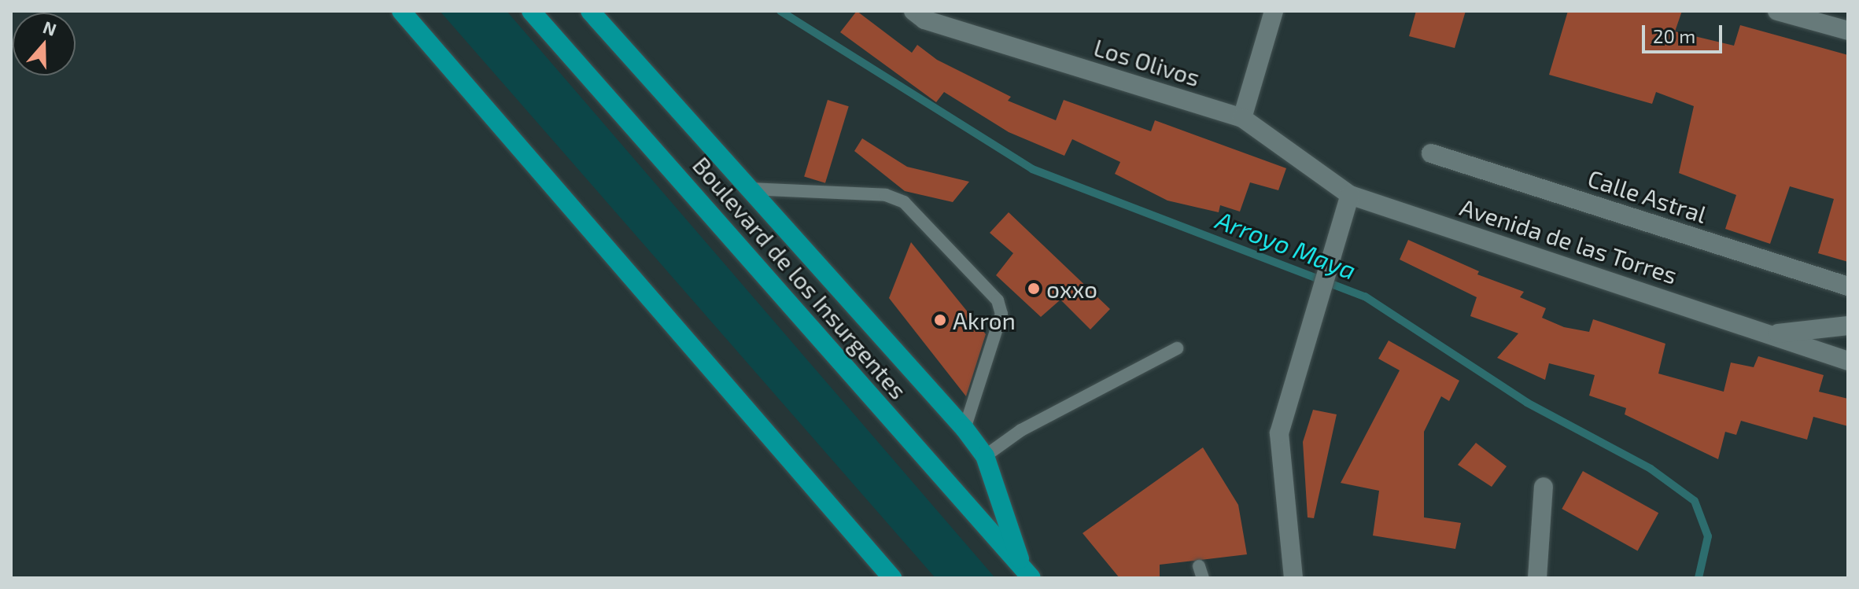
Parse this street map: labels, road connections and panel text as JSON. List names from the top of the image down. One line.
{"streets":{"highway":["Boulevard de los Insurgentes"],"street":["Los Olivos","Calle Astral","Avenida de las Torres"]},"crossings":[["Los Olivos","Avenida de las Torres"]],"water":["Arroyo Maya"],"places":["oxxo","Akron"],"scale_bar":"20 m","north":"top"}
